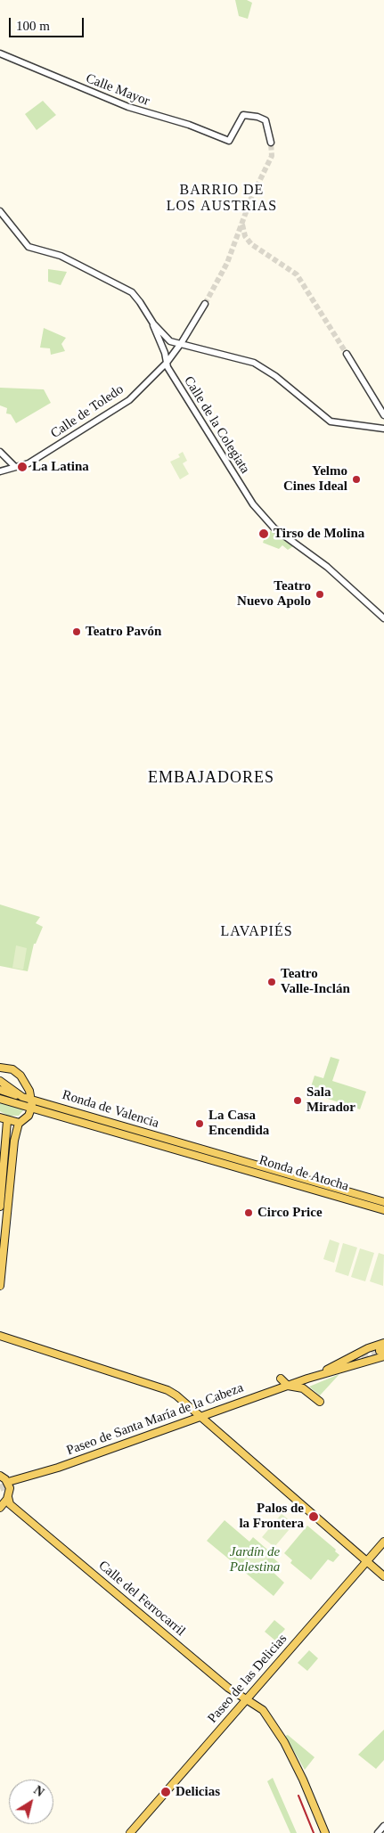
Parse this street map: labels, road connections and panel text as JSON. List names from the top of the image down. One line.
{"streets":{"main road":["Ronda de Valencia","Ronda de Atocha","Paseo de Santa María de la Cabeza","Calle del Ferrocarril","Paseo de las Delicias"],"street":["Calle Mayor","Calle de Toledo","Calle de la Colegiata"]},"crossings":[["Calle de Toledo","Calle de la Colegiata"],["Ronda de Valencia","Ronda de Atocha"],["Calle del Ferrocarril","Paseo de las Delicias"]],"districts":["BARRIO DE LOS AUSTRIAS","EMBAJADORES","LAVAPIÉS"],"parks":["Jardín de Palestina"],"places":["La Latina","Yelmo Cines Ideal","Tirso de Molina","Teatro Nuevo Apolo","Teatro Pavón","Teatro Valle-Inclán","Sala Mirador","La Casa Encendida","Circo Price","Palos de la Frontera","Delicias"],"scale_bar":"100 m","north":"top right"}
